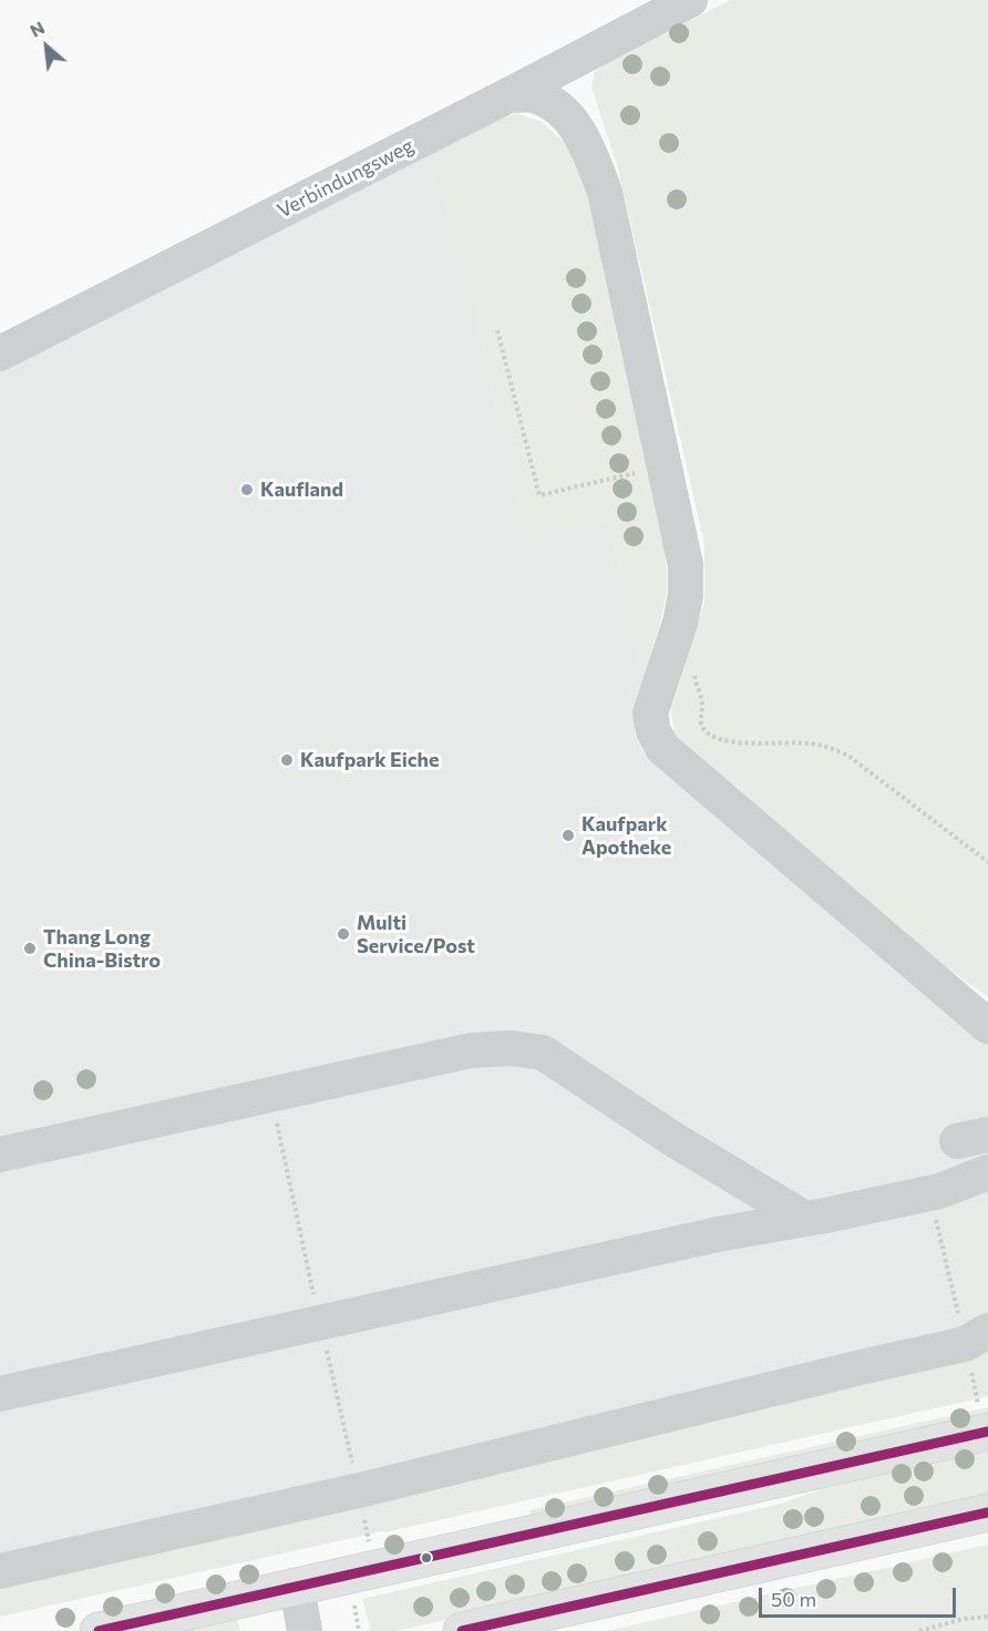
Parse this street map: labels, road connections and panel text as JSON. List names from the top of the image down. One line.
{"streets":{"street":["Verbindungsweg"]},"places":["Kaufland","Kaufpark Eiche","Kaufpark Apotheke","Multi Service/Post","Thang Long China-Bistro"],"scale_bar":"50 m","north":"top left"}
